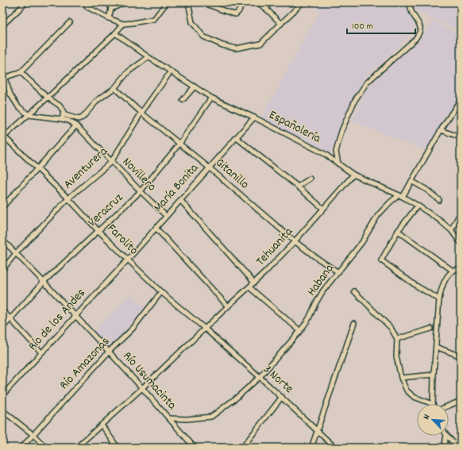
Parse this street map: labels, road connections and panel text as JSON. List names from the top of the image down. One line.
{"streets":{"street":["Españolería","Aventurera","Gitanillo","Novillero","María Bonita","Veracruz","Farolito","Tehuanita","Habana","Río de los Andes","Río Amazonas","3 Norte","Río Usumacinta"]},"crossings":[["Españolería","Aventurera"],["Españolería","María Bonita"],["Españolería","Veracruz"],["Españolería","Tehuanita"],["Españolería","Habana"],["Aventurera","Gitanillo"],["Aventurera","Novillero"],["Aventurera","Farolito"],["Aventurera","Río Usumacinta"],["Gitanillo","María Bonita"],["Gitanillo","Veracruz"],["Gitanillo","Tehuanita"],["Gitanillo","Habana"],["Novillero","María Bonita"],["Novillero","Veracruz"],["María Bonita","Farolito"],["María Bonita","Río de los Andes"],["Veracruz","Farolito"],["Veracruz","Río Usumacinta"],["Farolito","Tehuanita"],["Farolito","Río de los Andes"],["Farolito","Río Amazonas"],["Farolito","3 Norte"],["Tehuanita","3 Norte"],["Tehuanita","Río Usumacinta"],["Habana","3 Norte"],["Habana","Río Usumacinta"],["Río de los Andes","Río Usumacinta"],["Río Amazonas","Río Usumacinta"]],"scale_bar":"100 m","north":"top left"}
